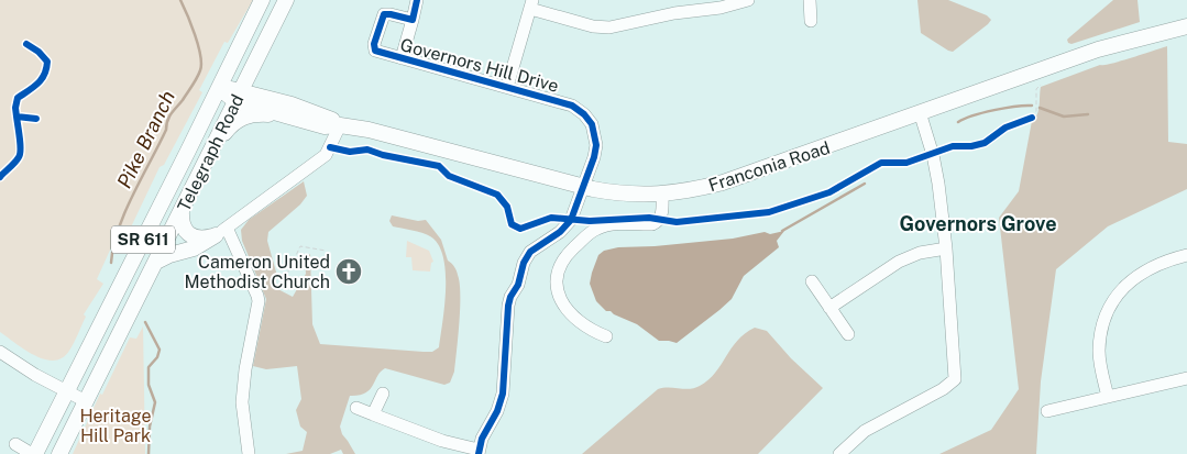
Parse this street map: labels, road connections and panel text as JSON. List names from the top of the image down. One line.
{"streets":{"main road":["Telegraph Road","Franconia Road","SR 611"],"street":["Governors Hill Drive"]},"crossings":[["Governors Hill Drive","Franconia Road"],["Telegraph Road","Franconia Road"]],"districts":["Governors Grove"],"water":["Pike Branch"],"parks":["Heritage Hill Park"],"places":{"church":["Cameron United Methodist Church"]}}
